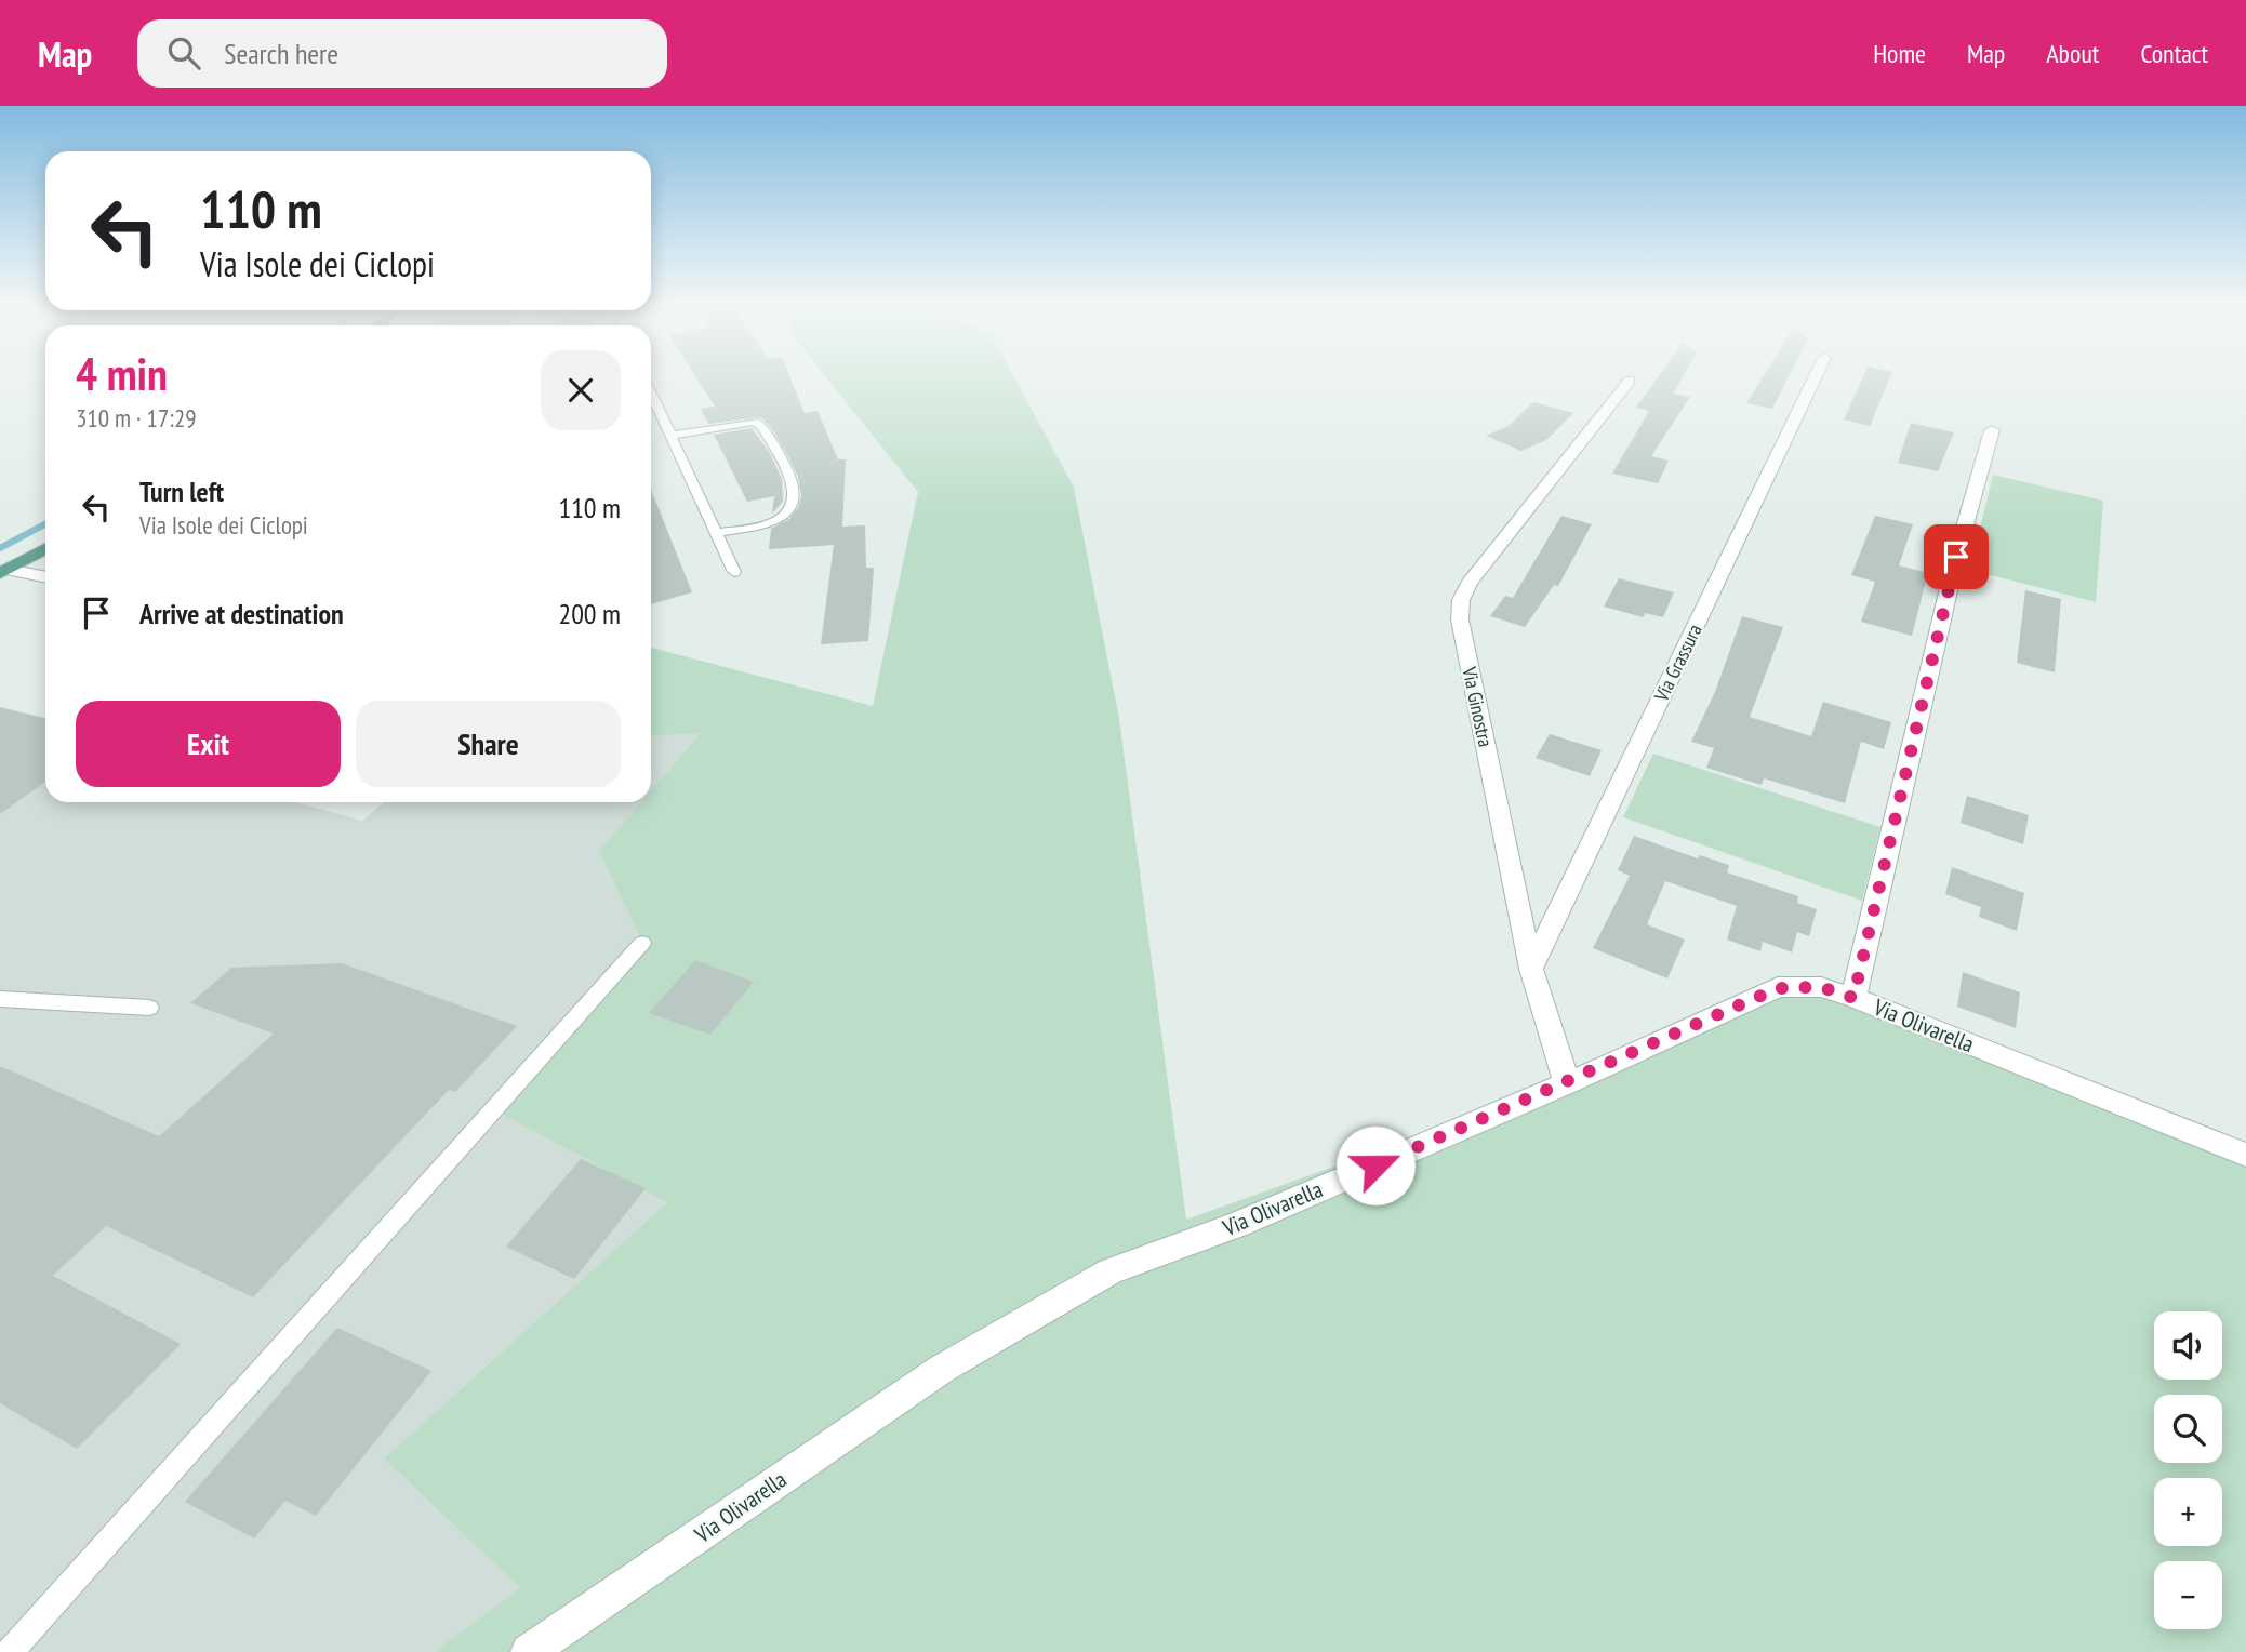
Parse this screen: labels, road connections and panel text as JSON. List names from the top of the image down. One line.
{"streets":{"street":["Via Grassura","Via Ginostra","Via Olivarella"]},"crossings":[["Via Grassura","Via Ginostra"],["Via Ginostra","Via Olivarella"]],"page":{"header":"Map","search":"Search here","nav":["Home","Map","About","Contact"],"turn":["110 m","Via Isole dei Ciclopi"],"heading":["4 min","310 m · 17:29"],"list":[{"name":"Turn left","note":"Via Isole dei Ciclopi","value":"110 m"},{"name":"Arrive at destination","value":"200 m"}],"buttons":["Exit","Share"],"map_buttons":["+","−"]}}
